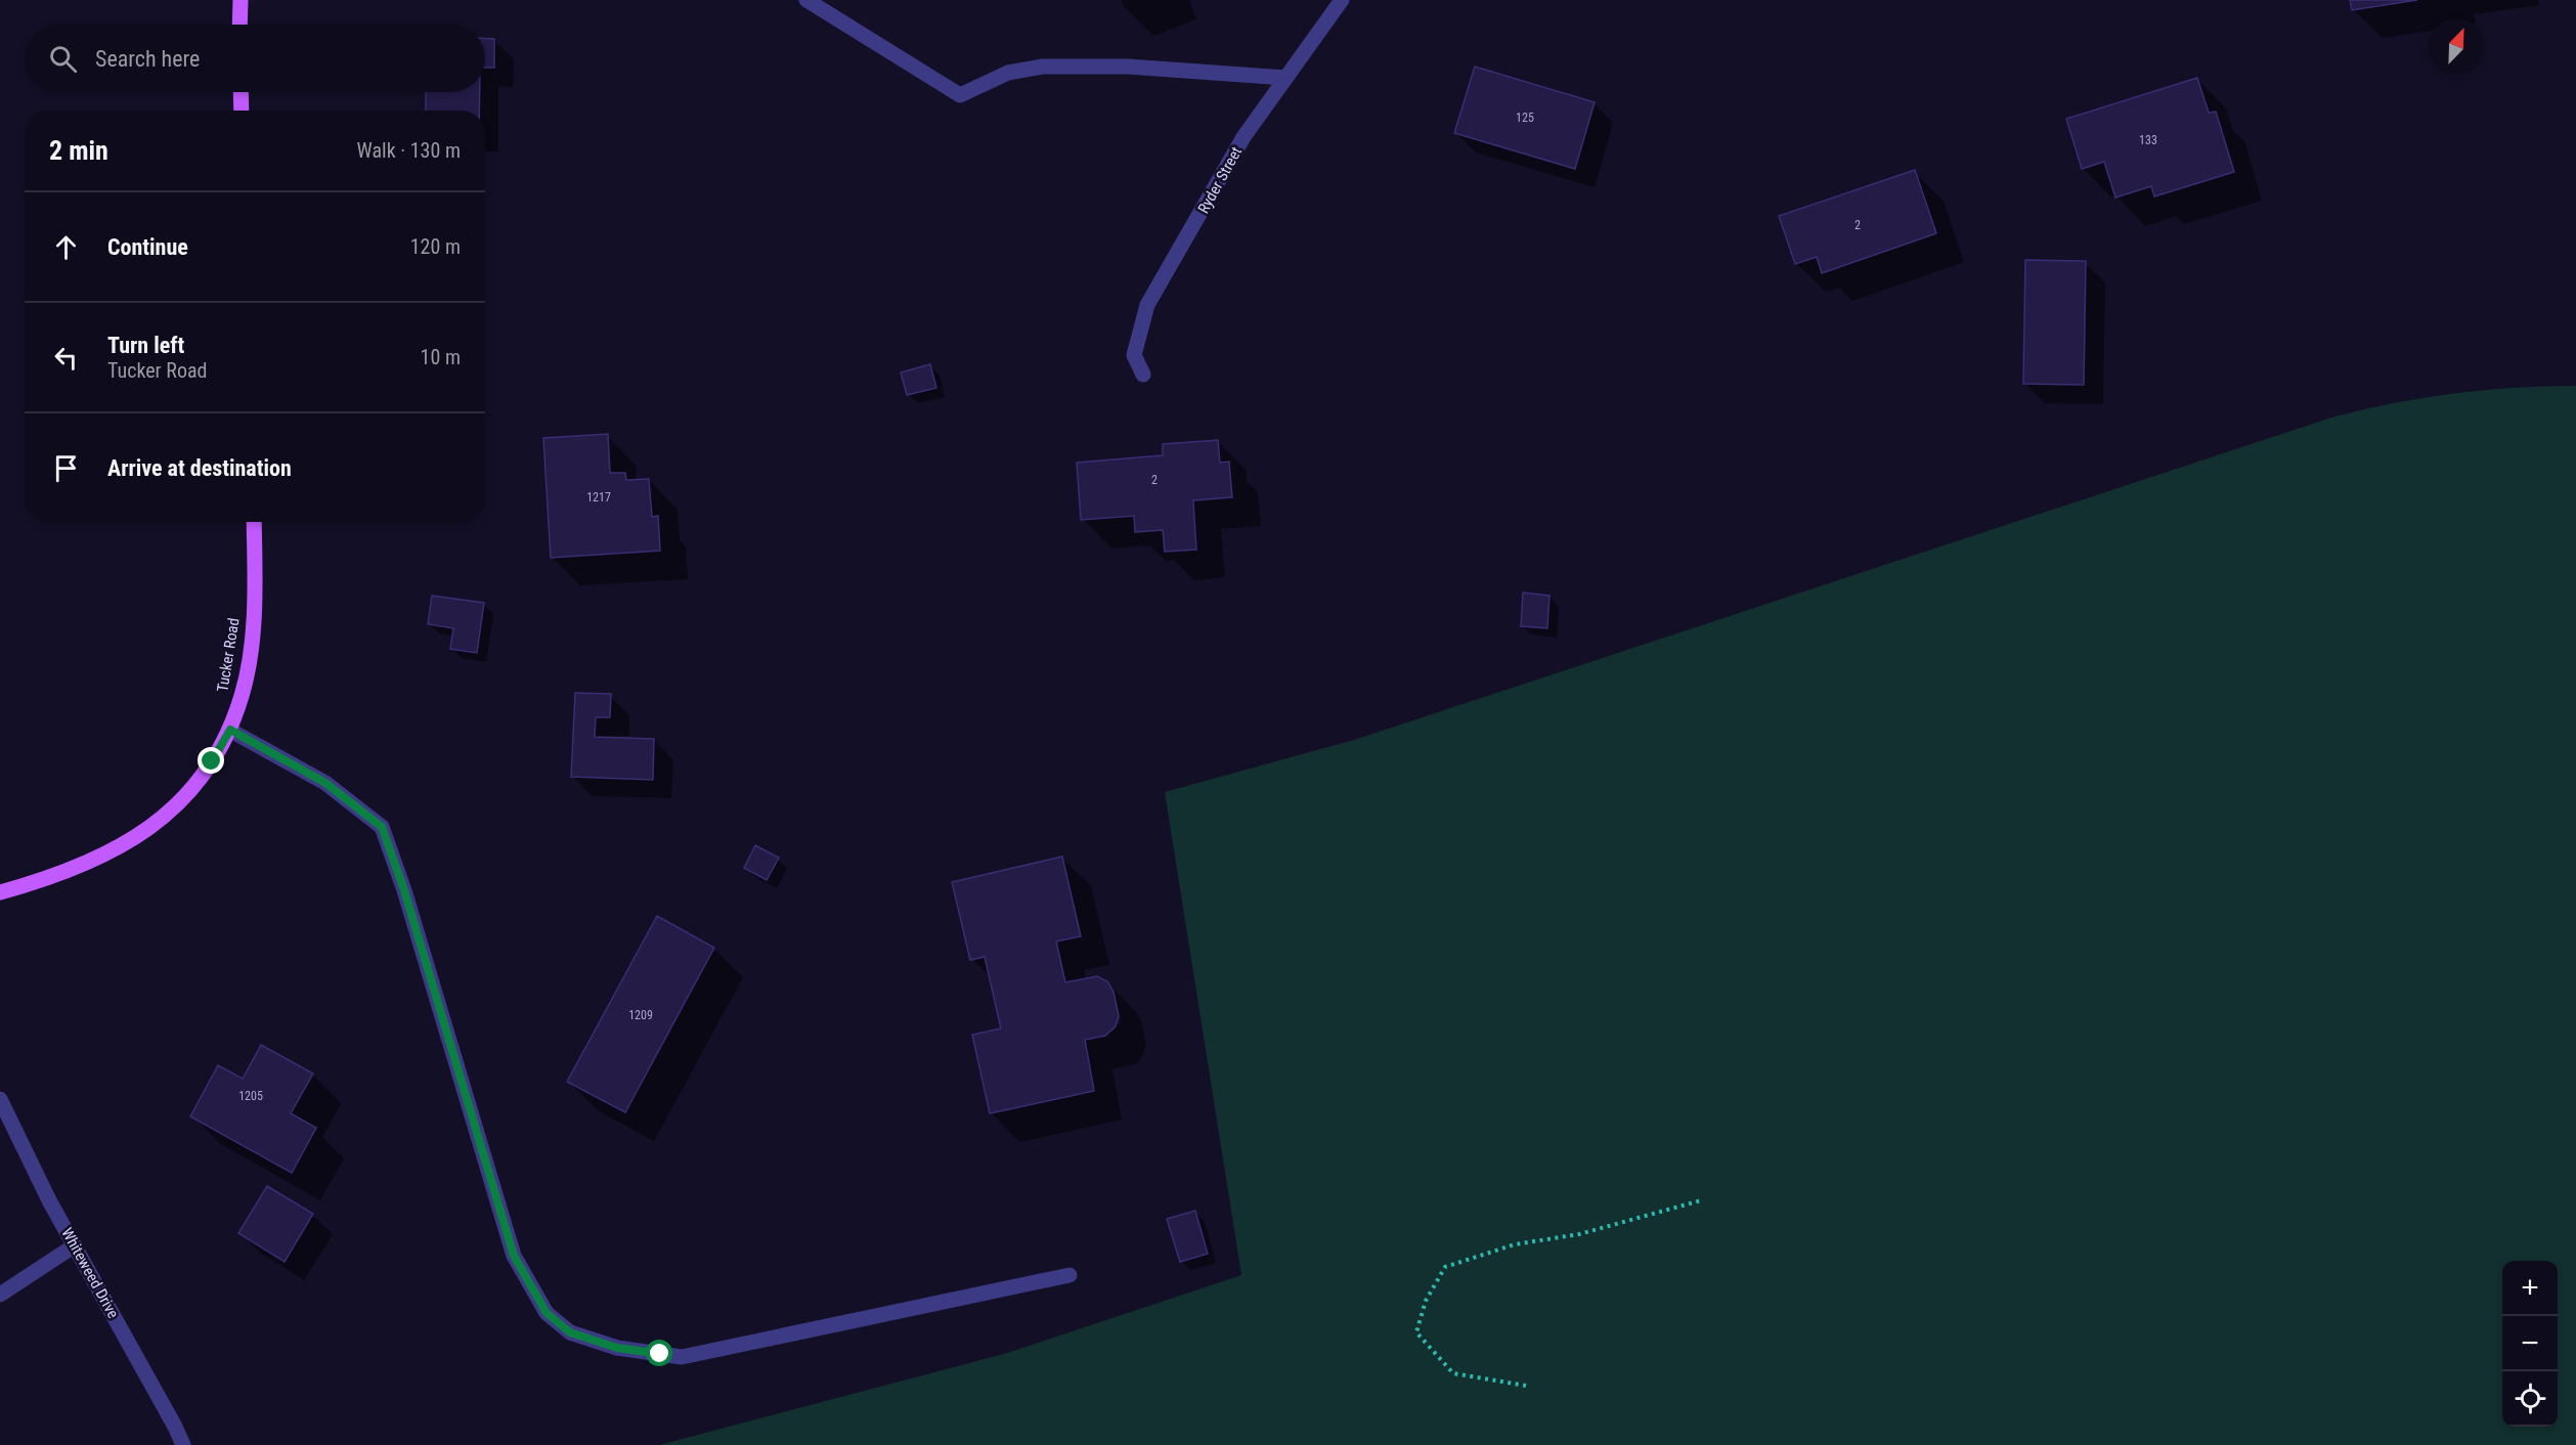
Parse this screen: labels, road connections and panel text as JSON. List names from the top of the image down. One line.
{"streets":{"main road":["Tucker Road"],"street":["Ryder Street","Whiteweed Drive"]},"house_numbers":["125","133","2","2","1217","1209","1205"],"north":"top right","page":{"search":"Search here","heading":["2 min","Walk · 130 m"],"list":[["Continue","120 m"],["Turn left","Tucker Road","10 m"],"Arrive at destination"],"map_buttons":["+","−"]}}
